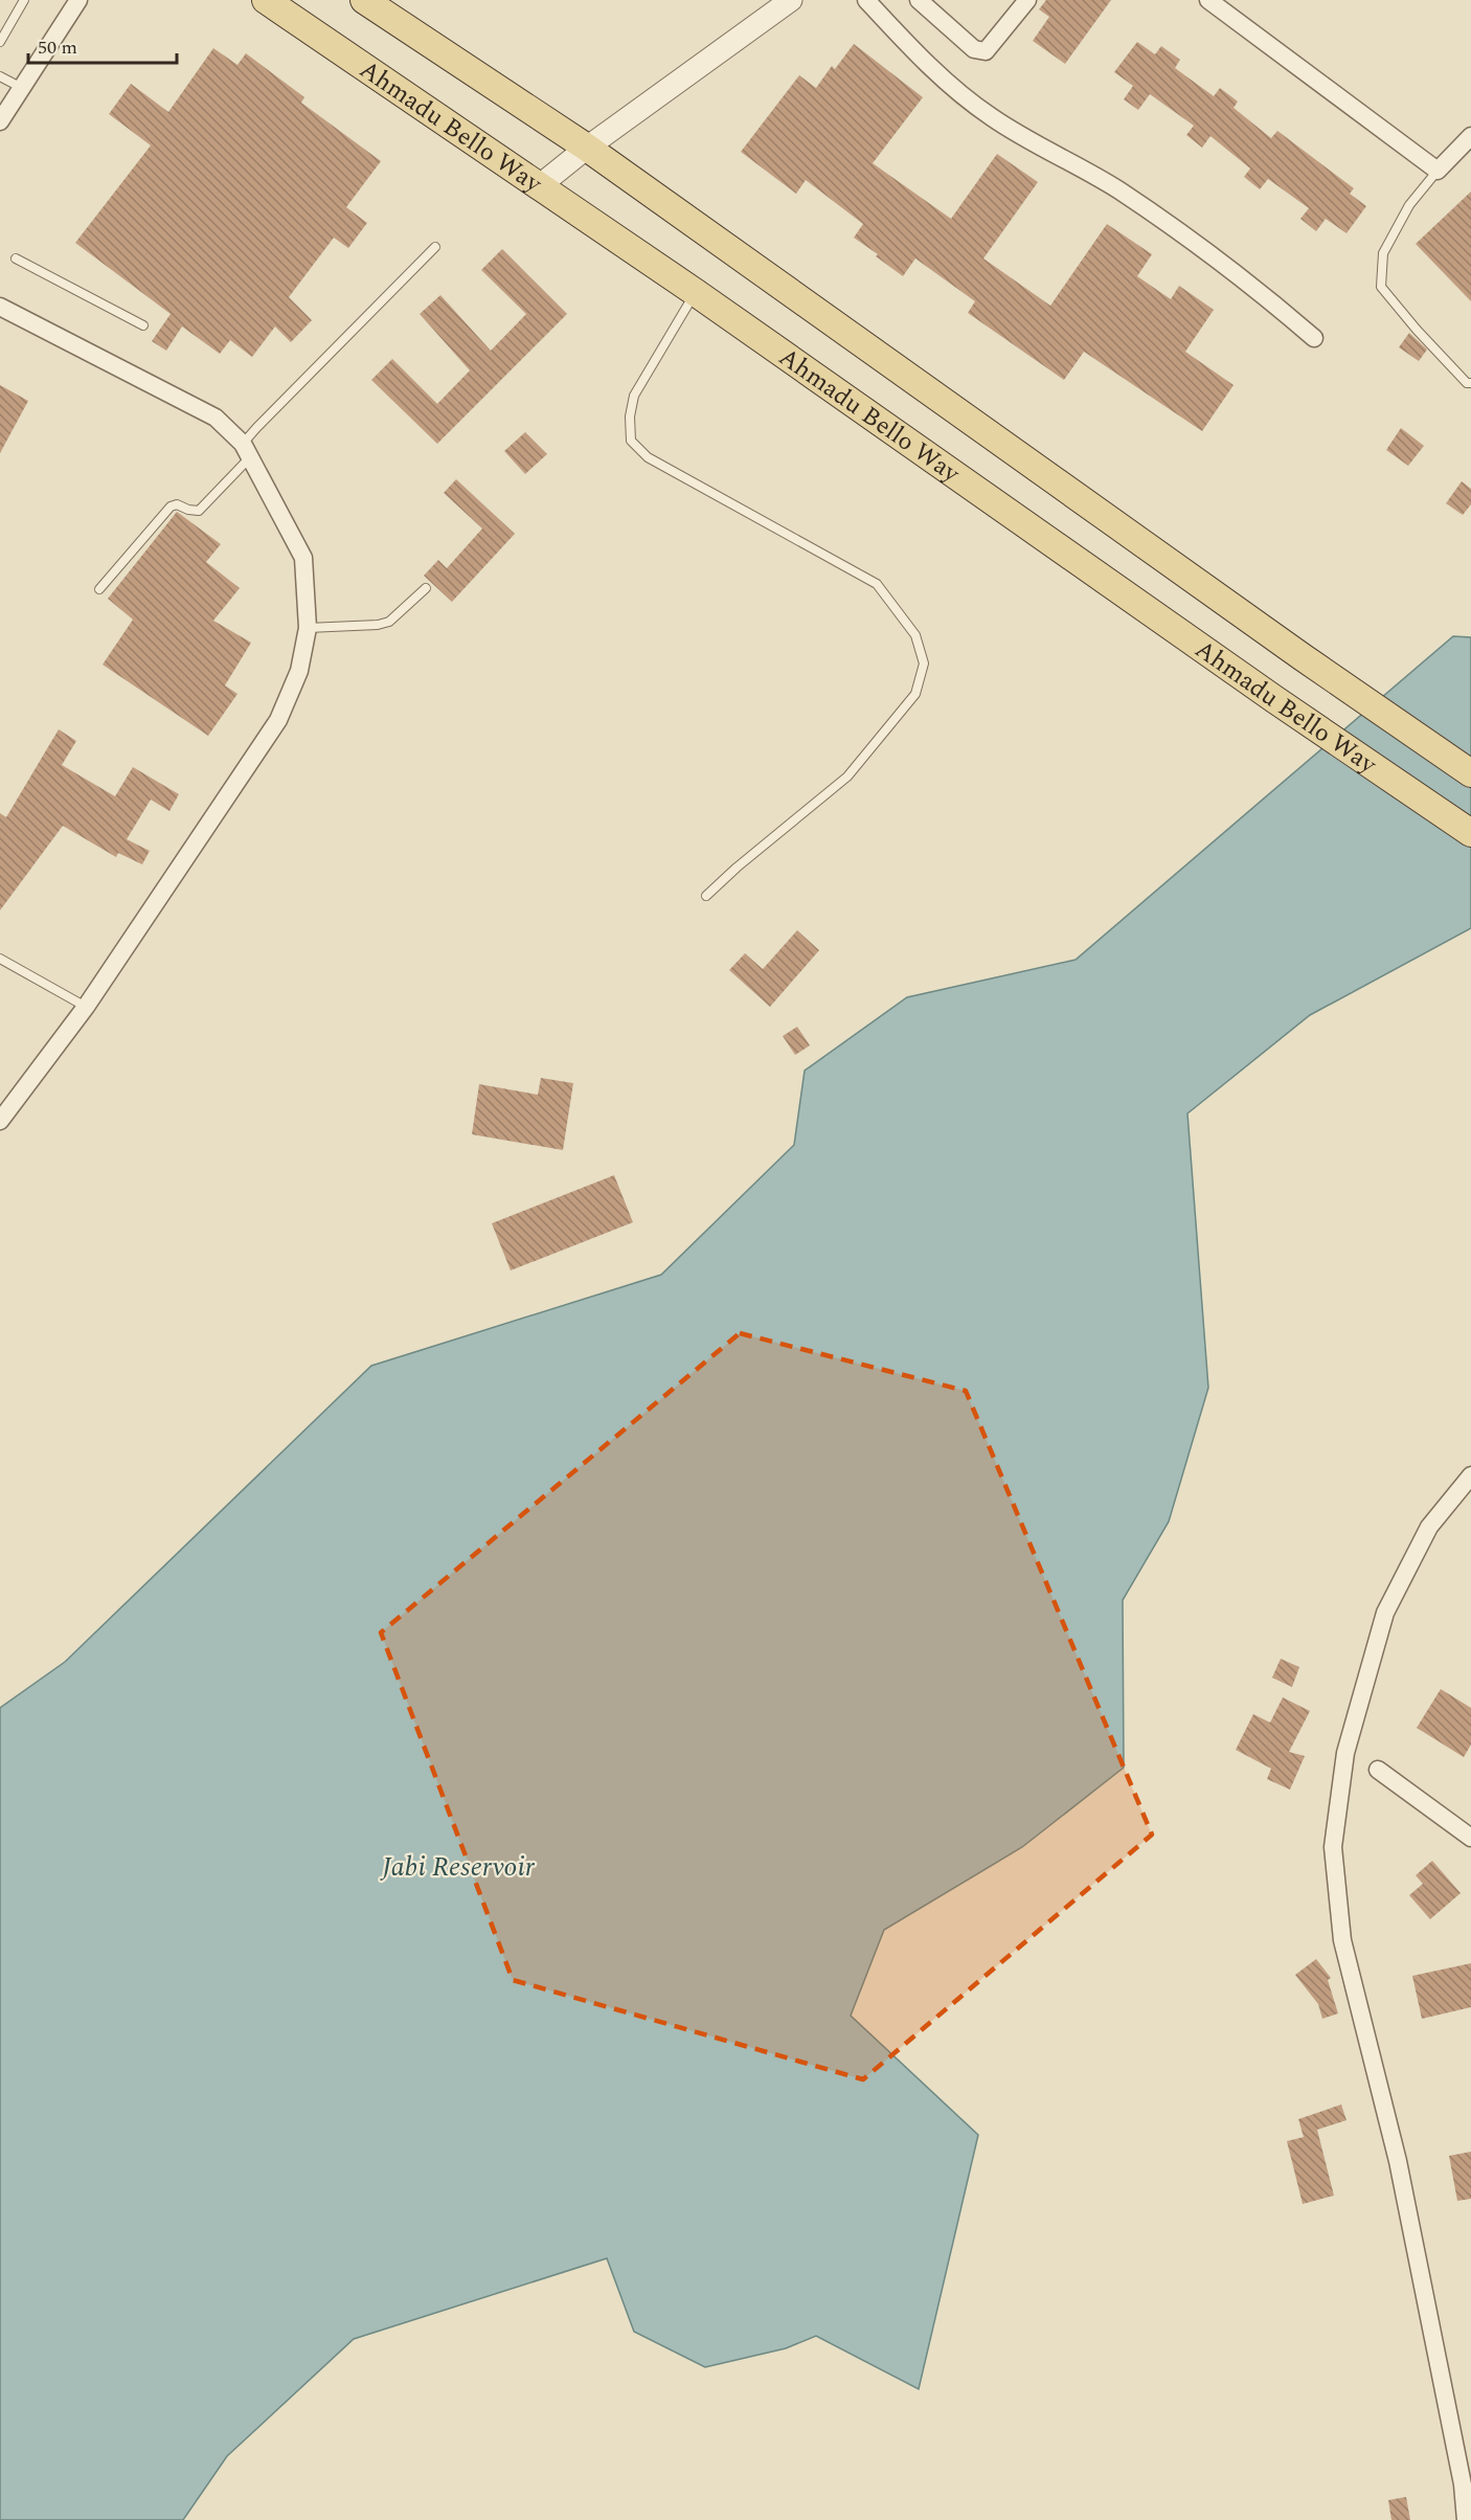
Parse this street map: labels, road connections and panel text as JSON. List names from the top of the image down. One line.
{"streets":{"main road":["Ahmadu Bello Way"]},"water":["Jabi Reservoir"],"scale_bar":"50 m"}
